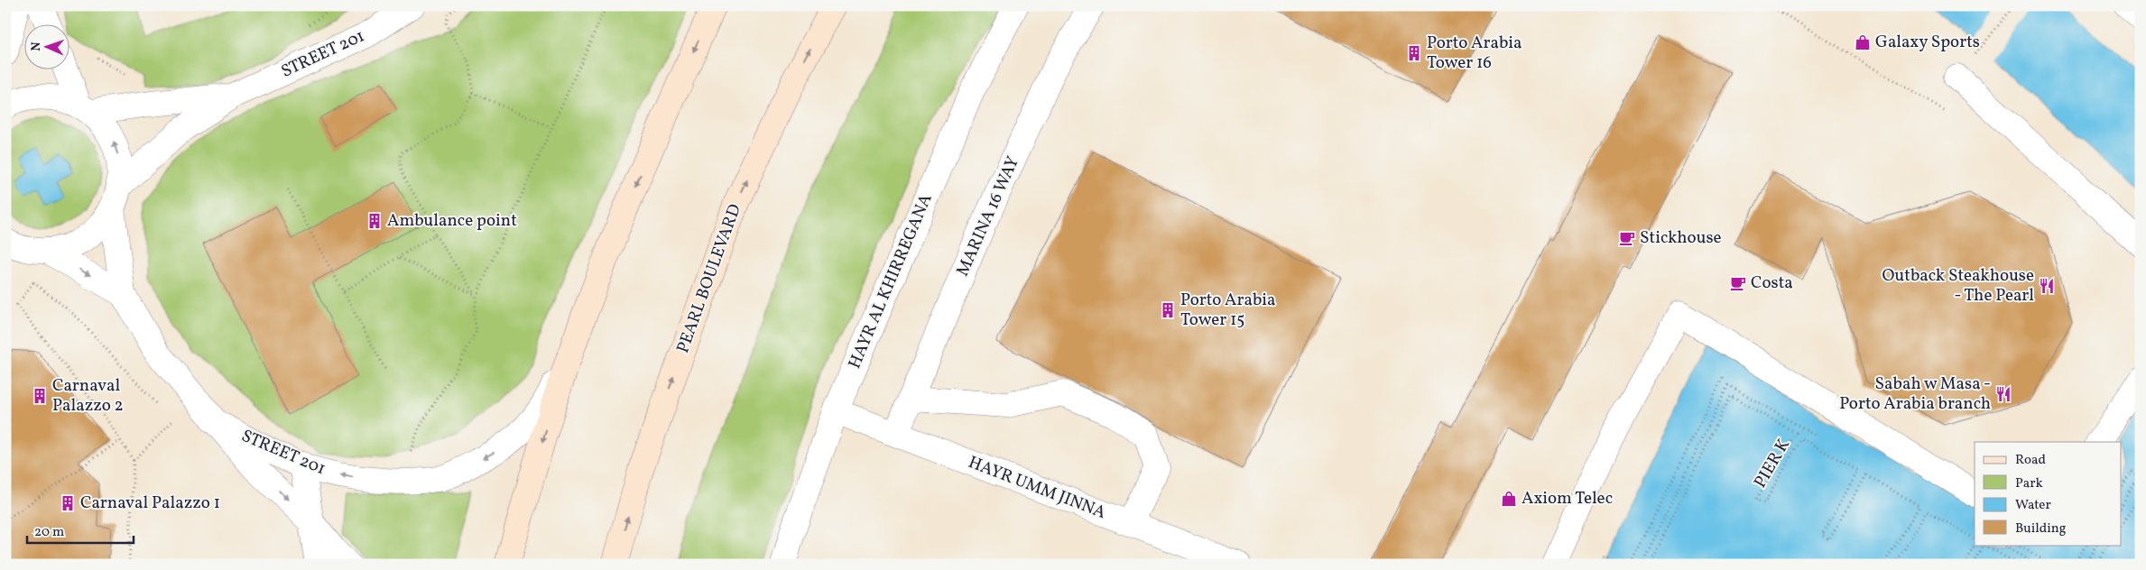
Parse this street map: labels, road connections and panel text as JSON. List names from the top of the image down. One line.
{"streets":{"main road":["PEARL BOULEVARD"],"street":["STREET 201","MARINA 16 WAY","HAYR AL KHIRREGANA","HAYR UMM JINNA"],"path":["PIER K"]},"crossings":[["MARINA 16 WAY","HAYR UMM JINNA"],["HAYR AL KHIRREGANA","HAYR UMM JINNA"]],"places":{"shop":["Galaxy Sports","Axiom Telec"],"building":["Porto Arabia Tower 16","Ambulance point","Porto Arabia Tower 15","Carnaval Palazzo 2","Carnaval Palazzo 1"],"cafe":["Stickhouse","Costa"],"restaurant":["Outback Steakhouse - The Pearl","Sabah w Masa - Porto Arabia branch"]},"legend":["Road","Park","Water","Building"],"scale_bar":"20 m","north":"left"}
